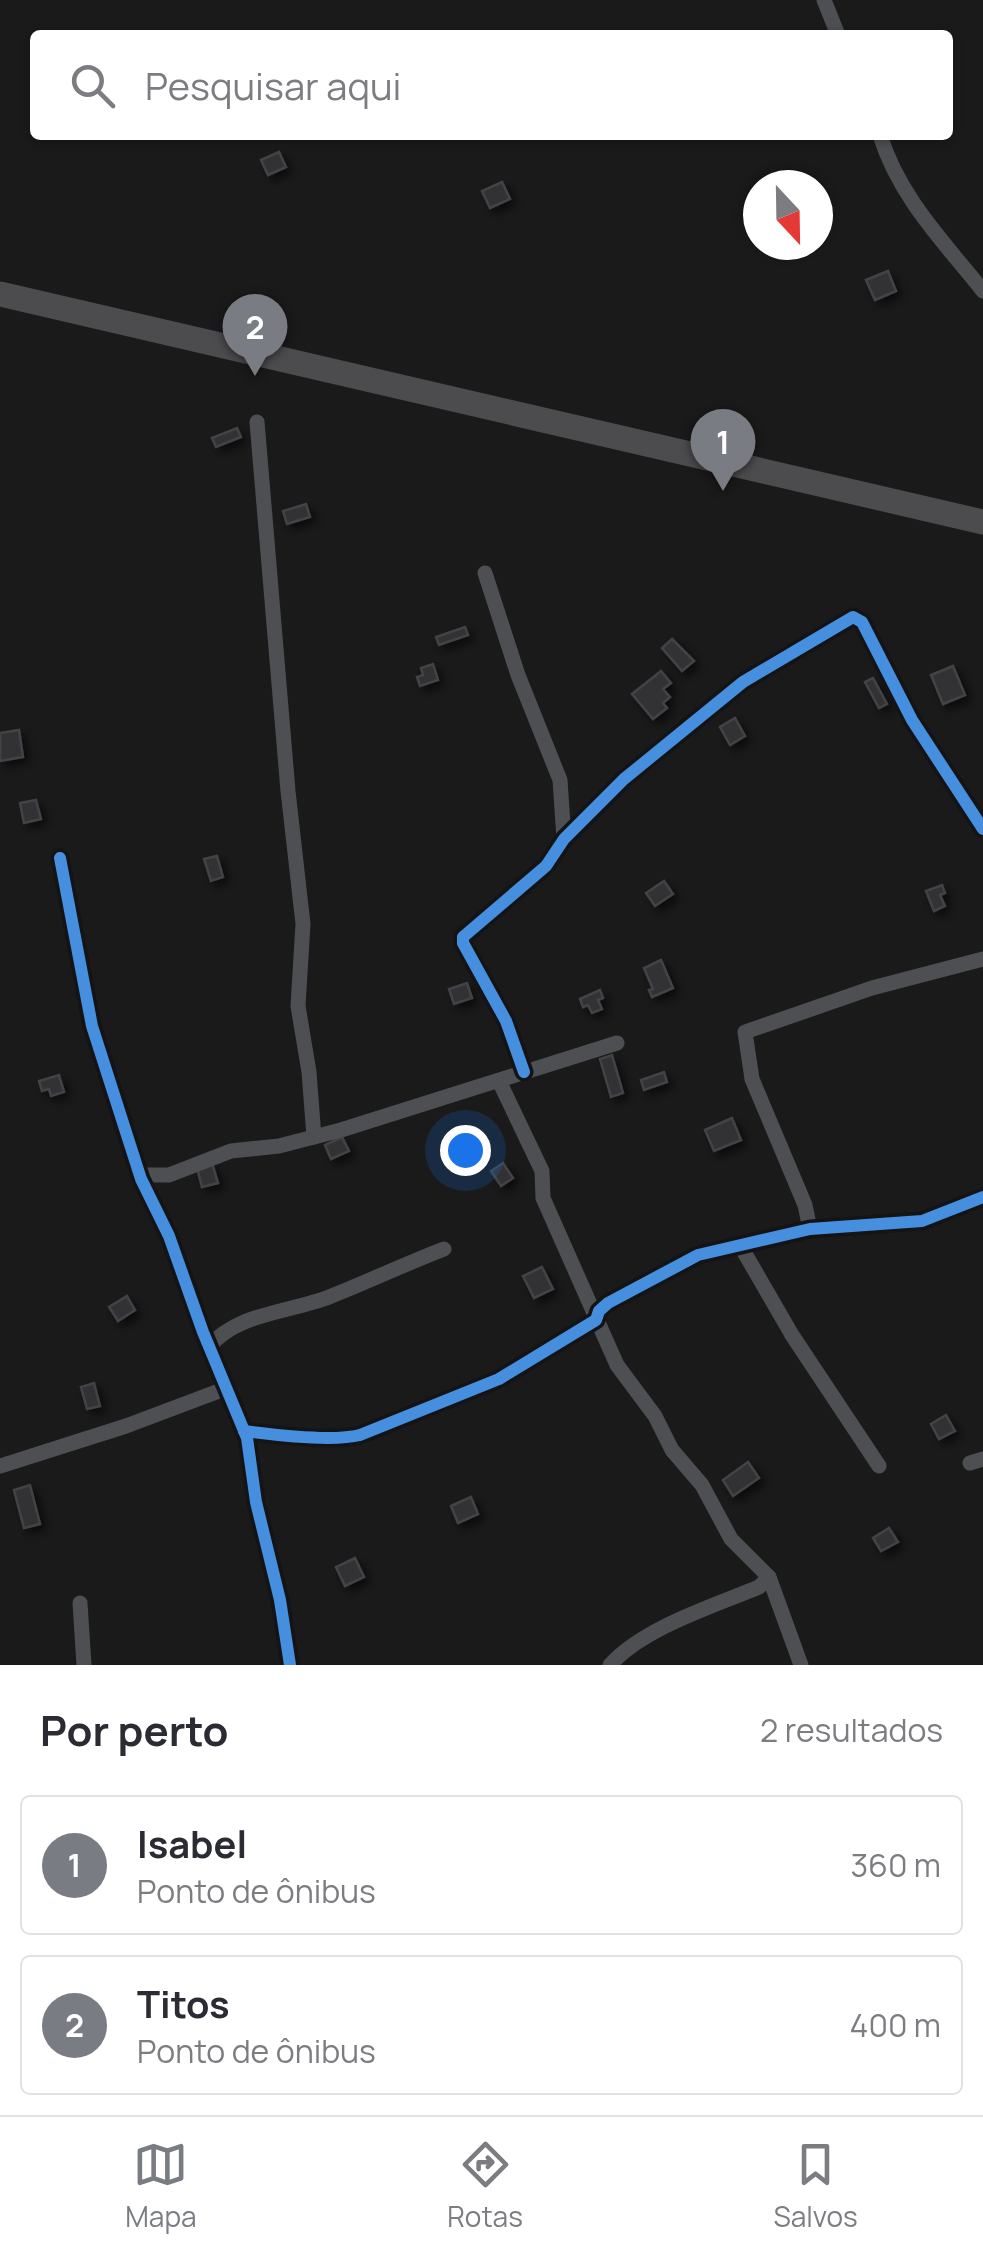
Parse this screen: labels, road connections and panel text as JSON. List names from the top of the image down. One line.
{"north":"bottom","page":{"search":"Pesquisar aqui","pins":["2","1"],"heading":["Por perto","2 resultados"],"list":[{"mark":"1","name":"Isabel","note":"Ponto de ônibus","value":"360 m"},{"mark":"2","name":"Titos","note":"Ponto de ônibus","value":"400 m"}],"nav":["Mapa","Rotas","Salvos"]}}
